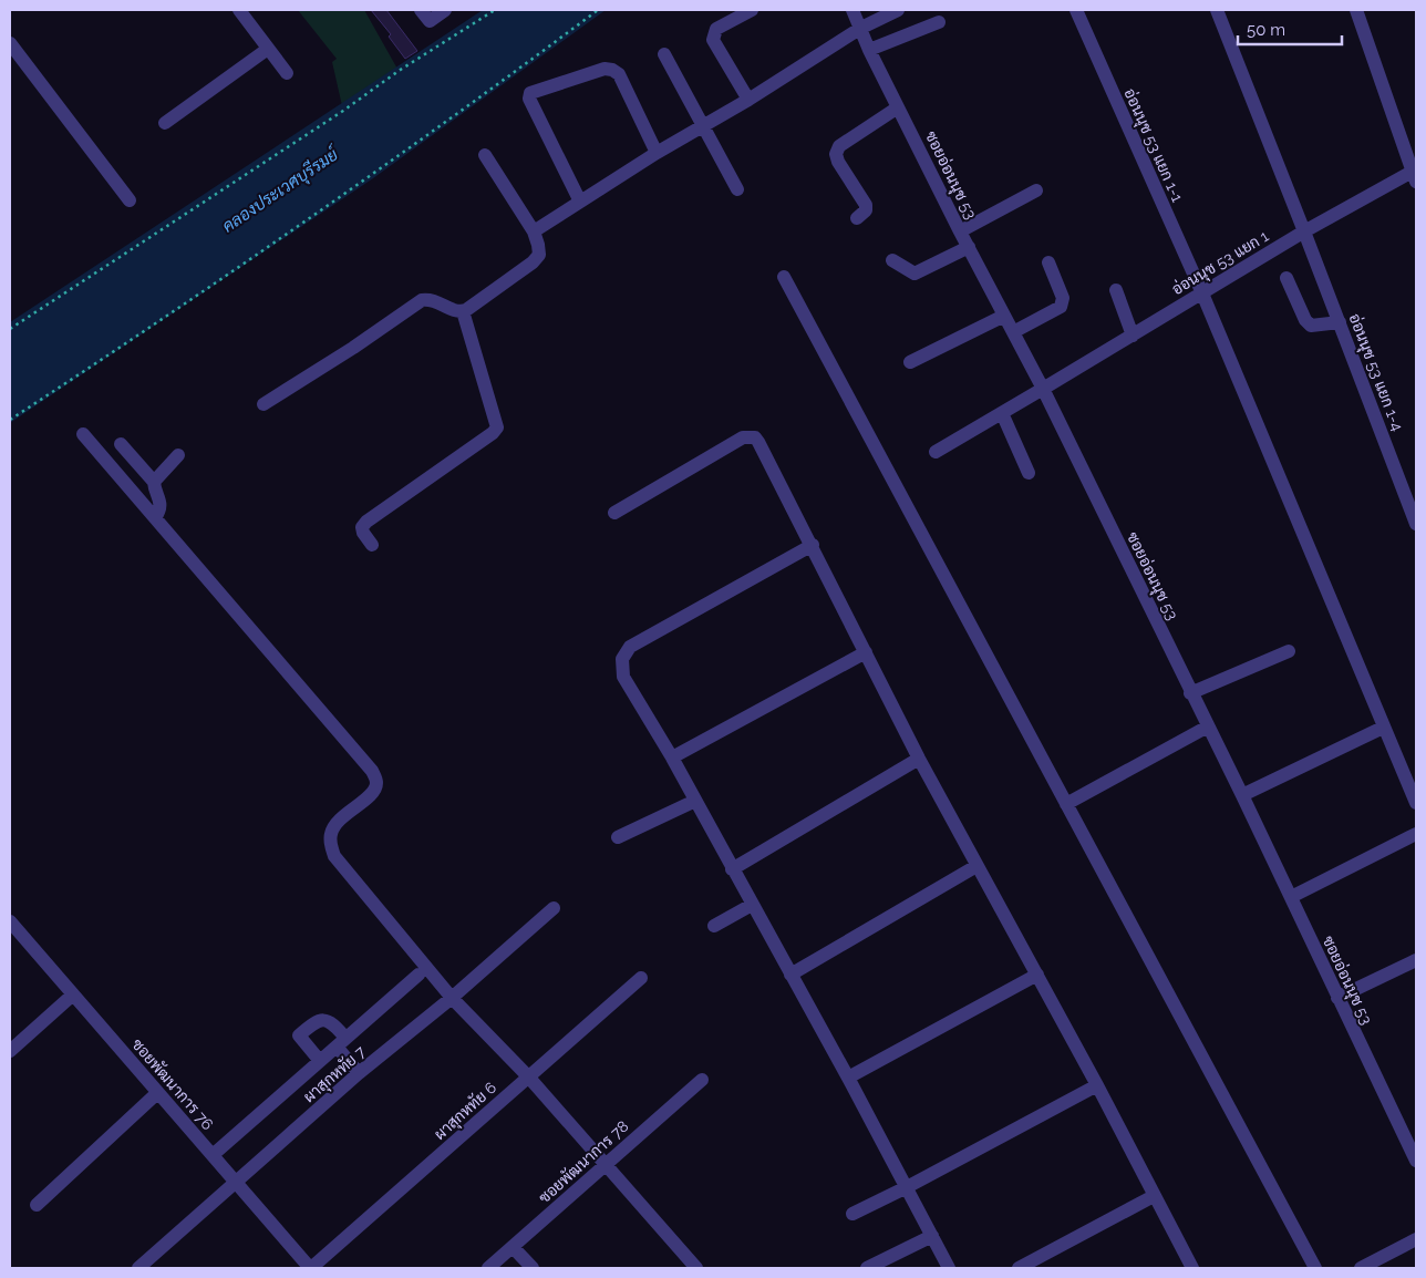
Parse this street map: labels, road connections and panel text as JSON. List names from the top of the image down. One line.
{"streets":{"street":["อ่อนนุช 53 แยก 1-1","ซอยอ่อนนุช 53","อ่อนนุช 53 แยก 1","อ่อนนุช 53 แยก 1-4","ผาสุกหทัย 7","ซอยพัฒนาการ 76","ผาสุกหทัย 6","ซอยพัฒนาการ 78"]},"crossings":[["อ่อนนุช 53 แยก 1-1","อ่อนนุช 53 แยก 1"],["ซอยอ่อนนุช 53","อ่อนนุช 53 แยก 1"],["อ่อนนุช 53 แยก 1","อ่อนนุช 53 แยก 1-4"],["ผาสุกหทัย 7","ซอยพัฒนาการ 76"],["ซอยพัฒนาการ 76","ผาสุกหทัย 6"]],"water":["คลองประเวศบุรีรมย์"],"scale_bar":"50 m"}
